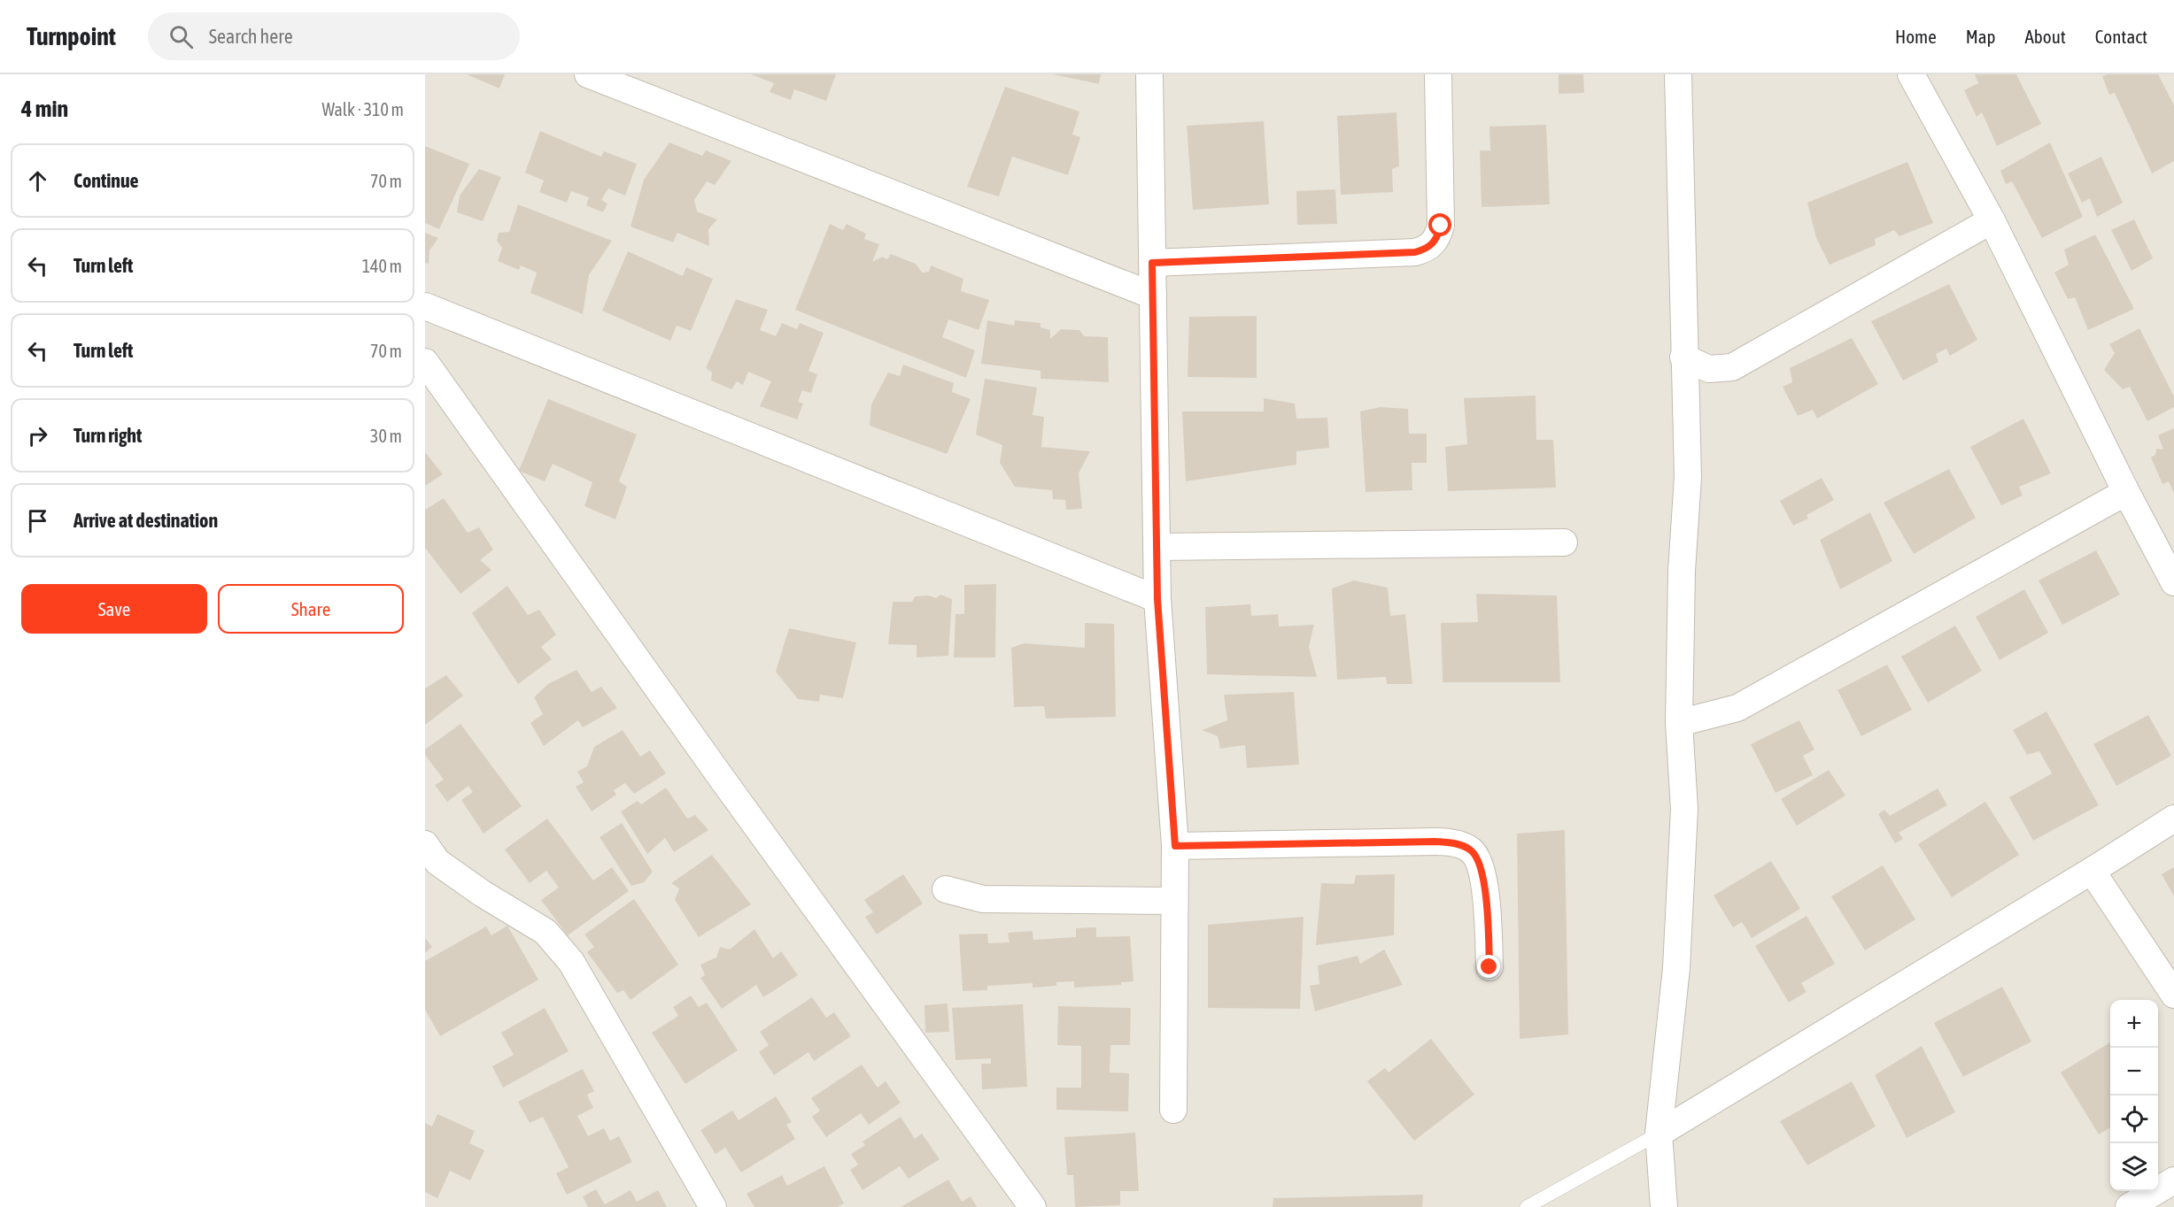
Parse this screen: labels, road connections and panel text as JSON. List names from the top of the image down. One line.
{"page":{"header":"Turnpoint","search":"Search here","nav":["Home","Map","About","Contact"],"heading":["4 min","Walk · 310 m"],"list":[["Continue","70 m"],["Turn left","140 m"],["Turn left","70 m"],["Turn right","30 m"],"Arrive at destination"],"buttons":["Save","Share"],"map_buttons":["+","−"]}}
